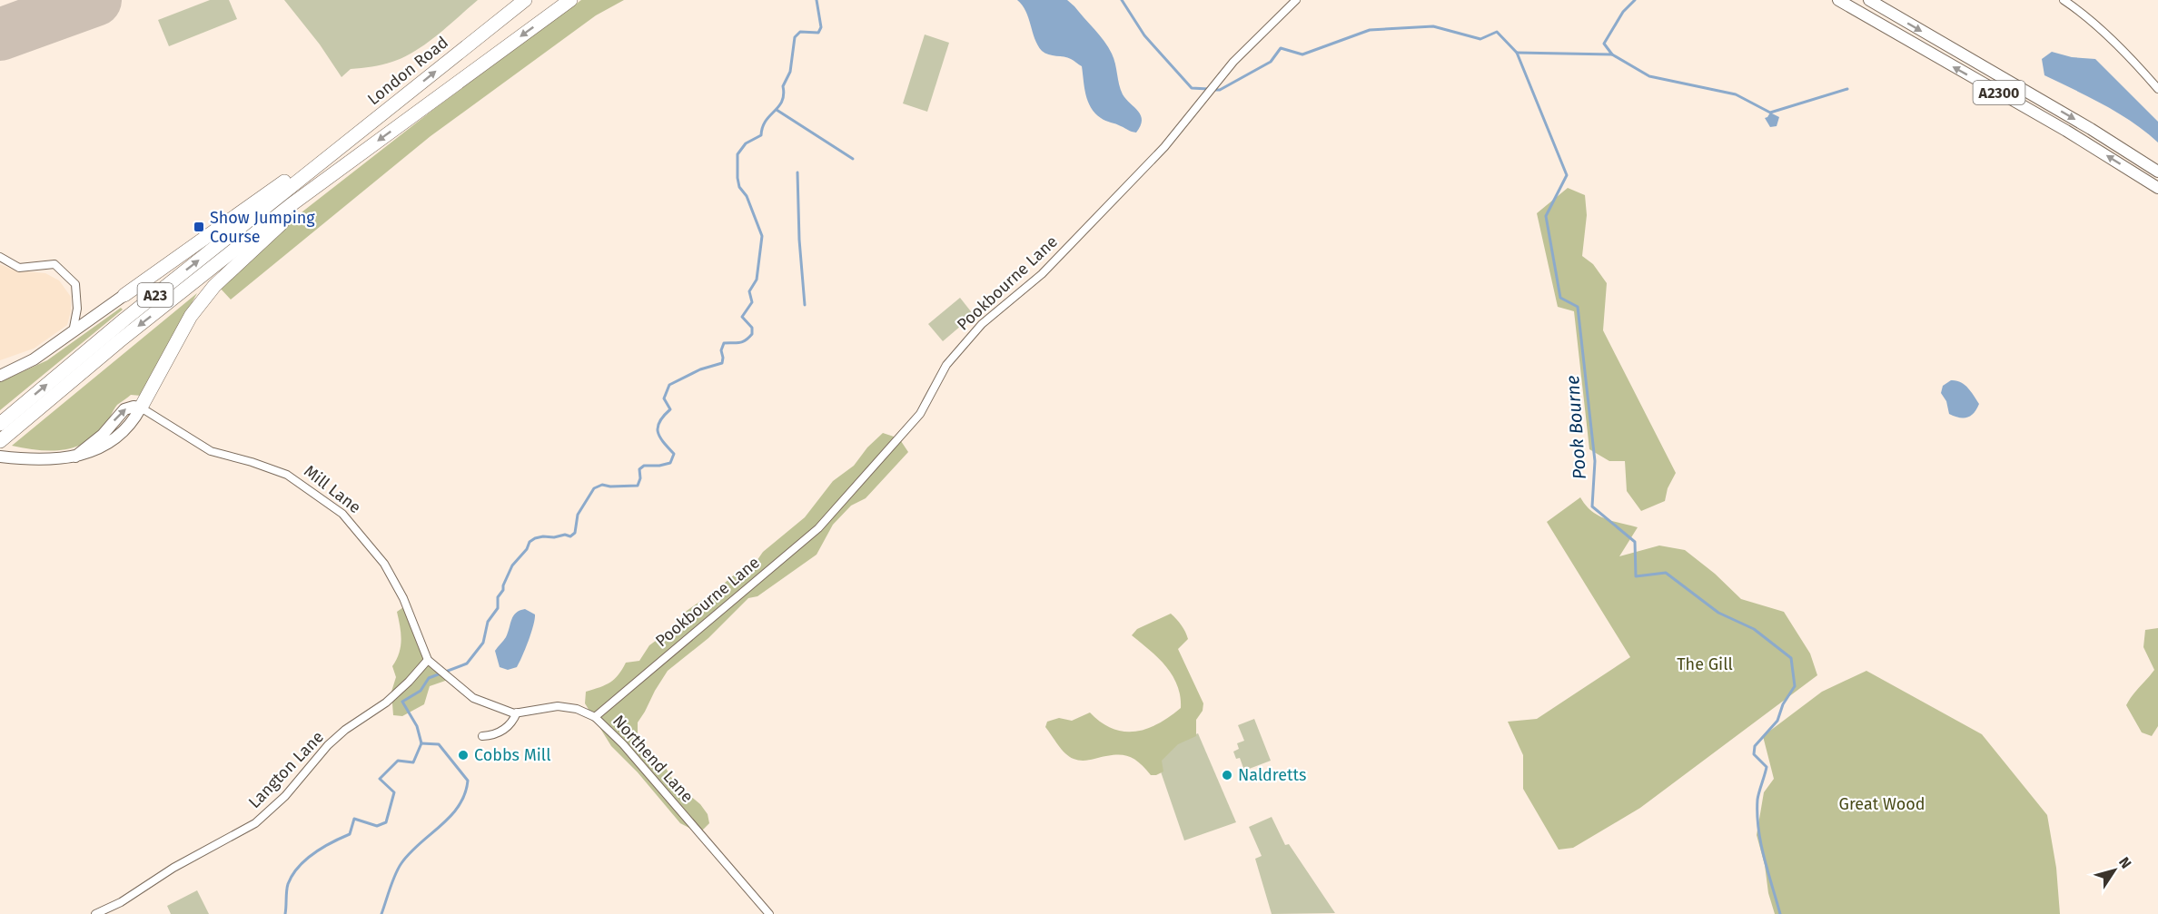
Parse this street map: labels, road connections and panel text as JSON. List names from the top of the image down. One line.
{"streets":{"highway":["London Road","A23"],"main road":["A2300"],"street":["Pookbourne Lane","Mill Lane","Northend Lane","Langton Lane"]},"crossings":[["London Road","A23"],["Pookbourne Lane","Northend Lane"],["Mill Lane","Northend Lane"],["Mill Lane","Langton Lane"],["Northend Lane","Langton Lane"]],"water":["Pook Bourne"],"parks":["The Gill","Great Wood"],"places":{"transit":["Show Jumping Course"],"other":["Cobbs Mill","Naldretts"]},"north":"top right"}
